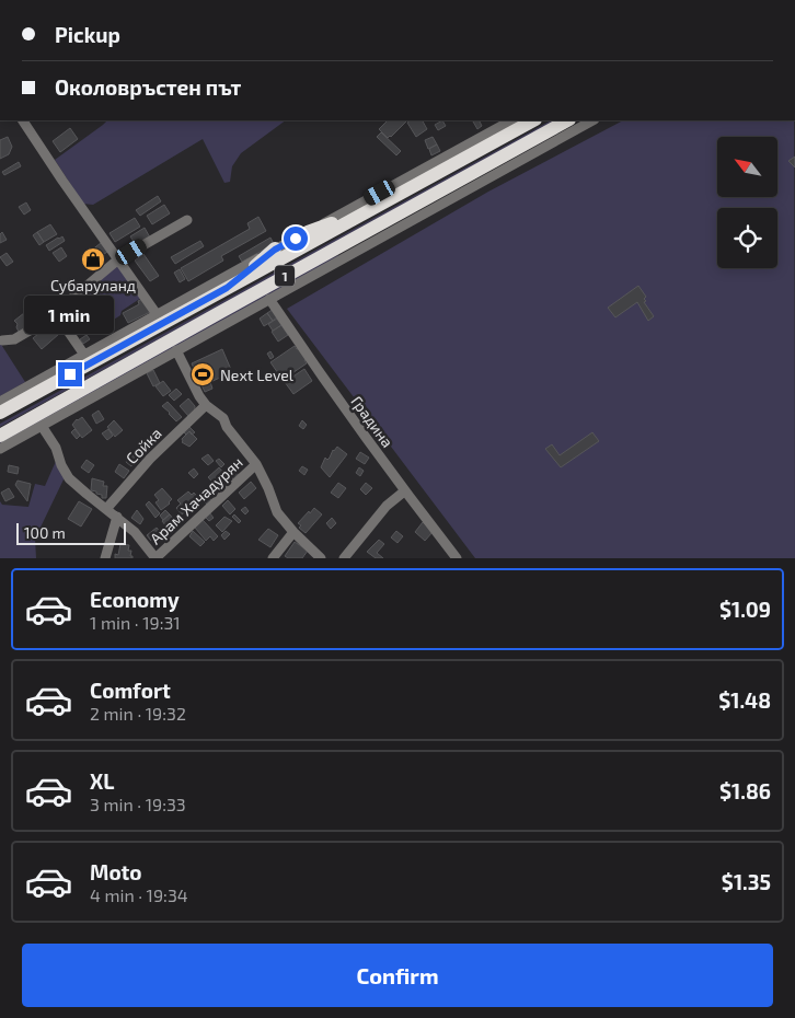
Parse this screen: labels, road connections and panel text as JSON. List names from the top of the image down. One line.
{"streets":{"highway":["1"],"street":["Градина","Сойка","Арам Хачадурян"]},"places":{"shop":["Субаруланд"],"sports":["Next Level"]},"scale_bar":"100 m","north":"top left","page":{"banner":["Pickup","Околовръстен път"],"bubble":"1 min","scale":"100 m","list":[{"name":"Economy","note":"1 min · 19:31","value":"$1.09"},{"name":"Comfort","note":"2 min · 19:32","value":"$1.48"},{"name":"XL","note":"3 min · 19:33","value":"$1.86"},{"name":"Moto","note":"4 min · 19:34","value":"$1.35"}],"buttons":"Confirm"}}
